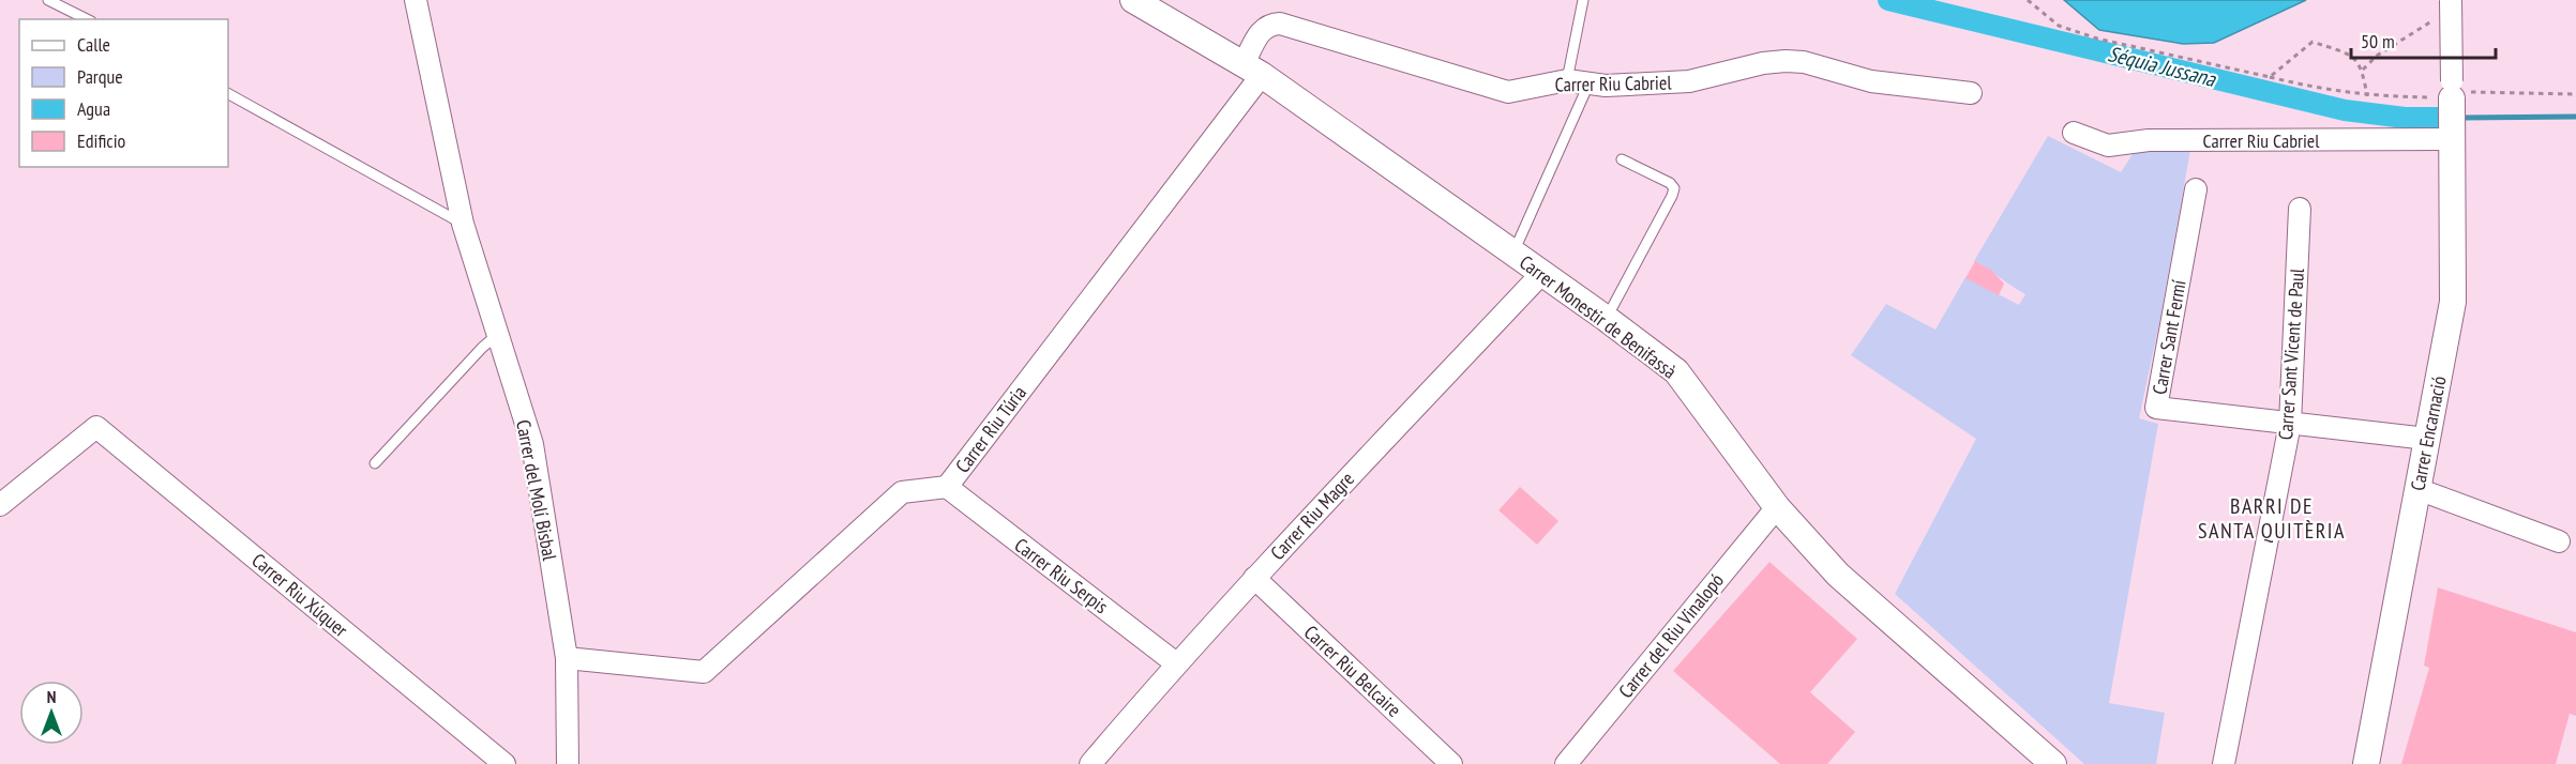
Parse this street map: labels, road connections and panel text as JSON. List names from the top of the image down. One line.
{"streets":{"street":["Carrer Riu Cabriel","Carrer Monestir de Benifassà","Carrer Sant Fermí","Carrer Sant Vicent de Paul","Carrer Riu Túria","Carrer Encarnació","Carrer del Molí Bisbal","Carrer Riu Magre","Carrer Riu Serpis","Carrer Riu Xúquer","Carrer del Riu Vinalopó","Carrer Riu Belcaire"]},"crossings":[["Carrer Riu Cabriel","Carrer Monestir de Benifassà"],["Carrer Riu Cabriel","Carrer Riu Túria"],["Carrer Riu Cabriel","Carrer Encarnació"],["Carrer Monestir de Benifassà","Carrer Riu Túria"],["Carrer Monestir de Benifassà","Carrer Riu Magre"],["Carrer Monestir de Benifassà","Carrer del Riu Vinalopó"],["Carrer Sant Fermí","Carrer Sant Vicent de Paul"],["Carrer Sant Fermí","Carrer Encarnació"],["Carrer Riu Túria","Carrer del Molí Bisbal"],["Carrer Riu Túria","Carrer Riu Serpis"],["Carrer Riu Magre","Carrer Riu Serpis"],["Carrer Riu Magre","Carrer Riu Belcaire"]],"districts":["BARRI DE SANTA QUITÈRIA"],"water":["Séquia Jussana"],"legend":["Calle","Parque","Agua","Edificio"],"scale_bar":"50 m","north":"top"}
